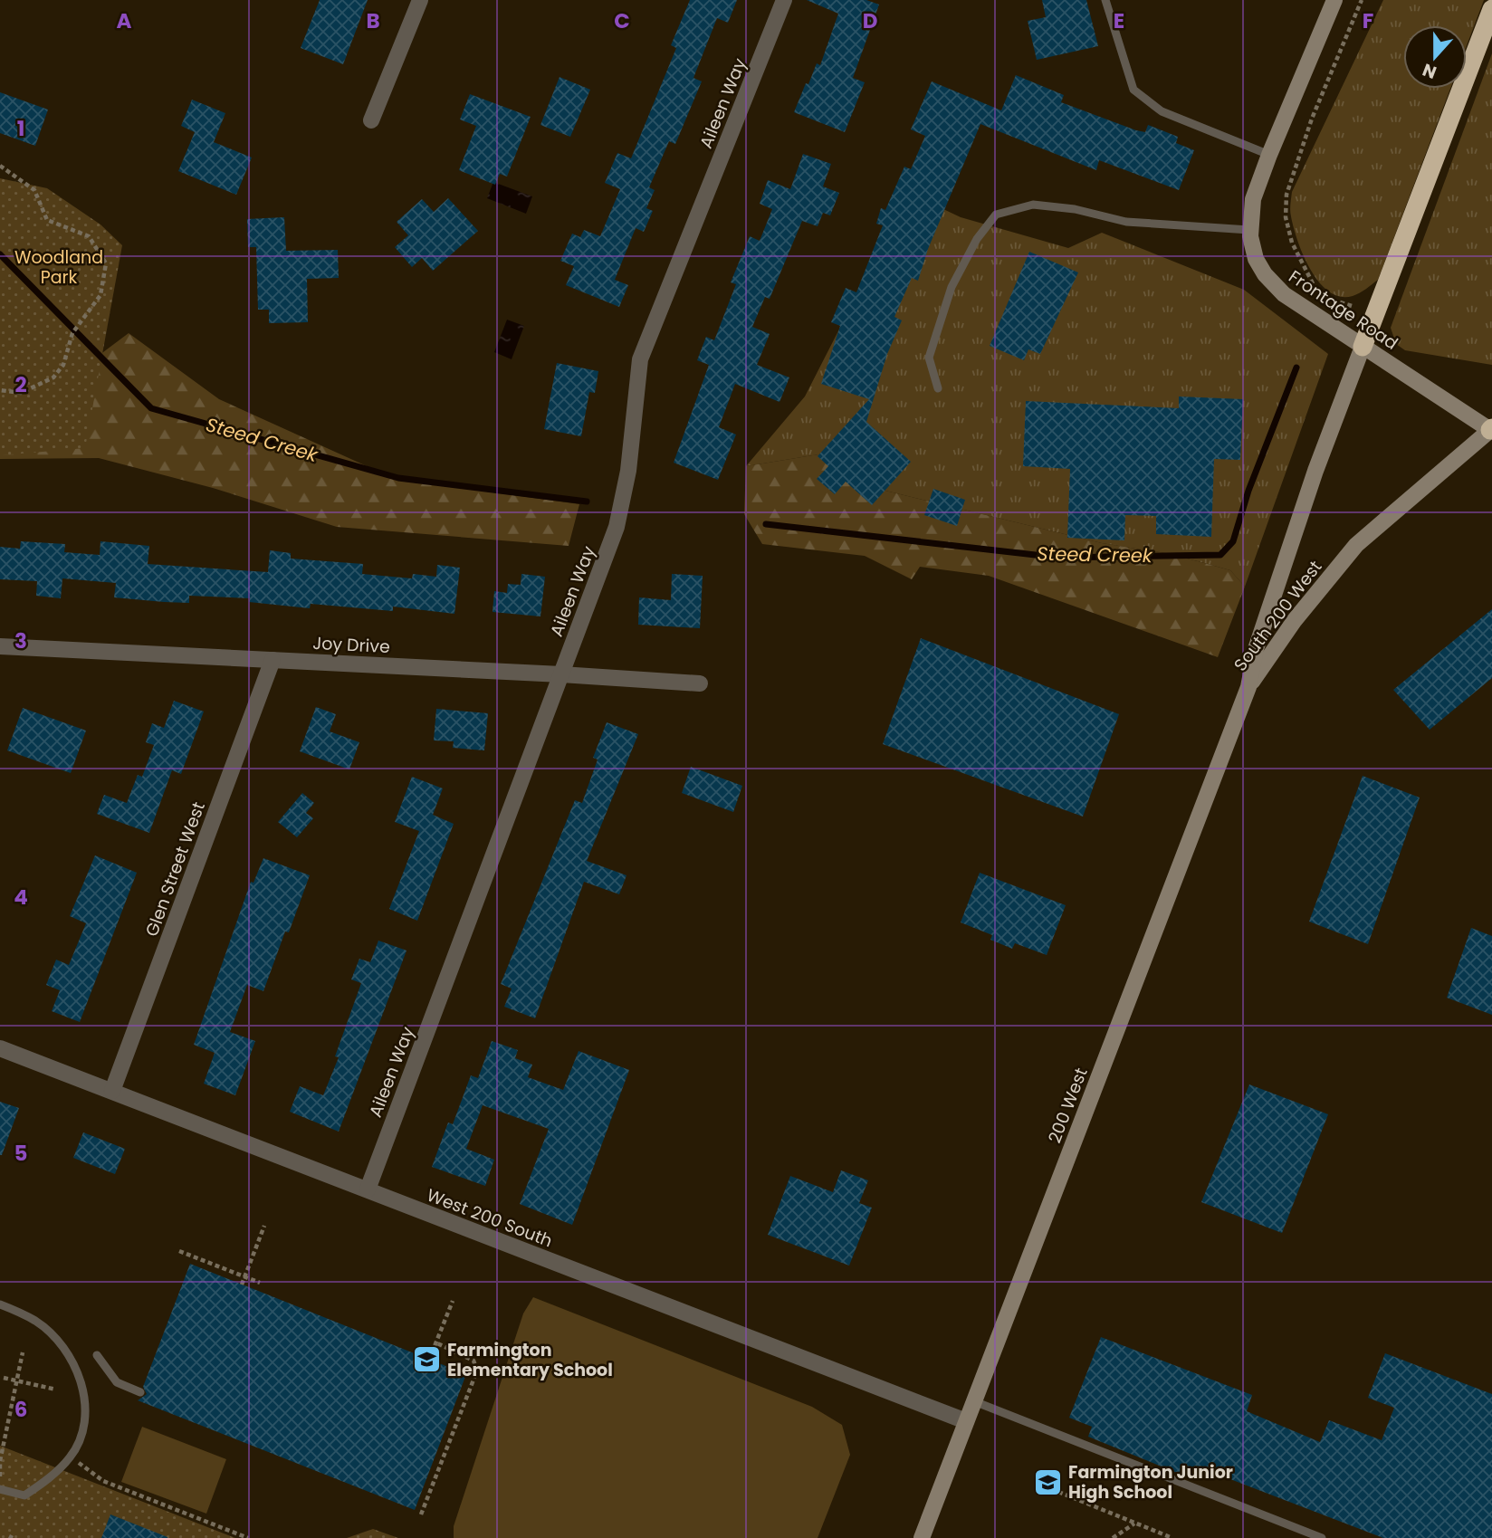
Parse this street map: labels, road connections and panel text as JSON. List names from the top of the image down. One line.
{"streets":{"main road":["Frontage Road","South 200 West","200 West"],"street":["Aileen Way","Joy Drive","Glen Street West","West 200 South"]},"crossings":[["Aileen Way","Joy Drive"],["Aileen Way","West 200 South"],["Frontage Road","South 200 West"],["South 200 West","200 West"],["Joy Drive","Glen Street West"],["Glen Street West","West 200 South"],["200 West","West 200 South"]],"water":["Steed Creek"],"parks":["Woodland Park"],"places":{"school or university":["Farmington Elementary School","Farmington Junior High School"]},"north":"bottom","grid":{"columns":["A","B","C","D","E","F"],"rows":["1","2","3","4","5","6"]}}
